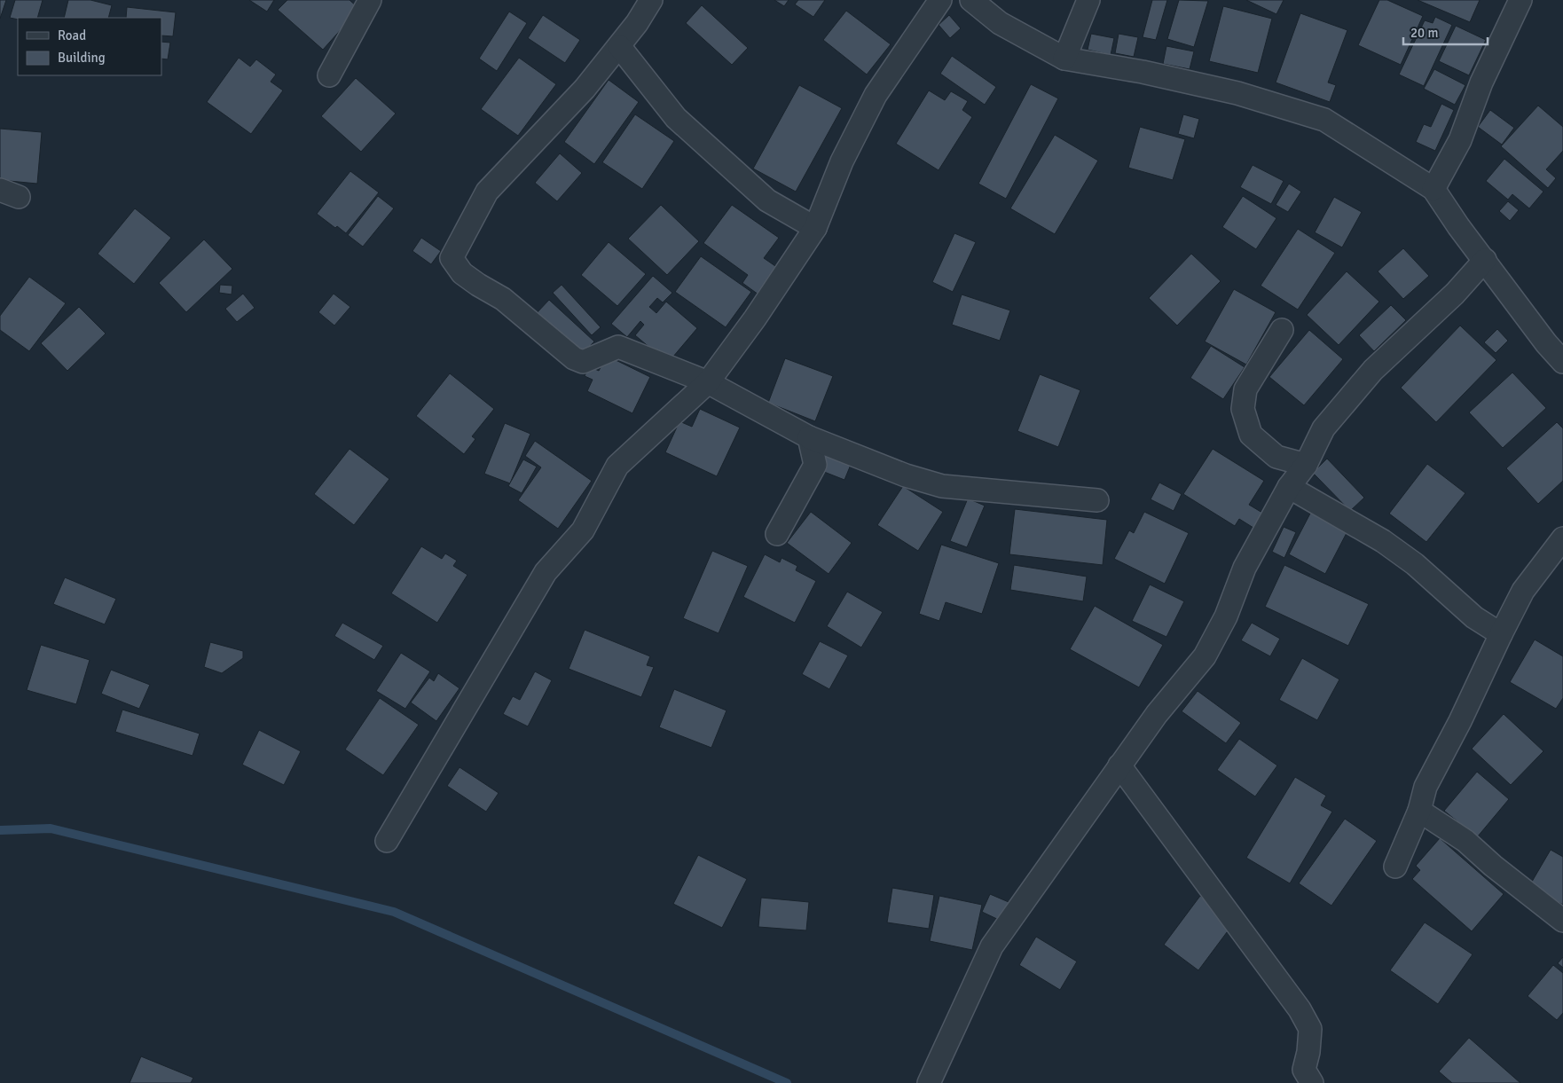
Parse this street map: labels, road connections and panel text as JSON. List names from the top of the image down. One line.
{"legend":["Road","Building"],"scale_bar":"20 m"}
